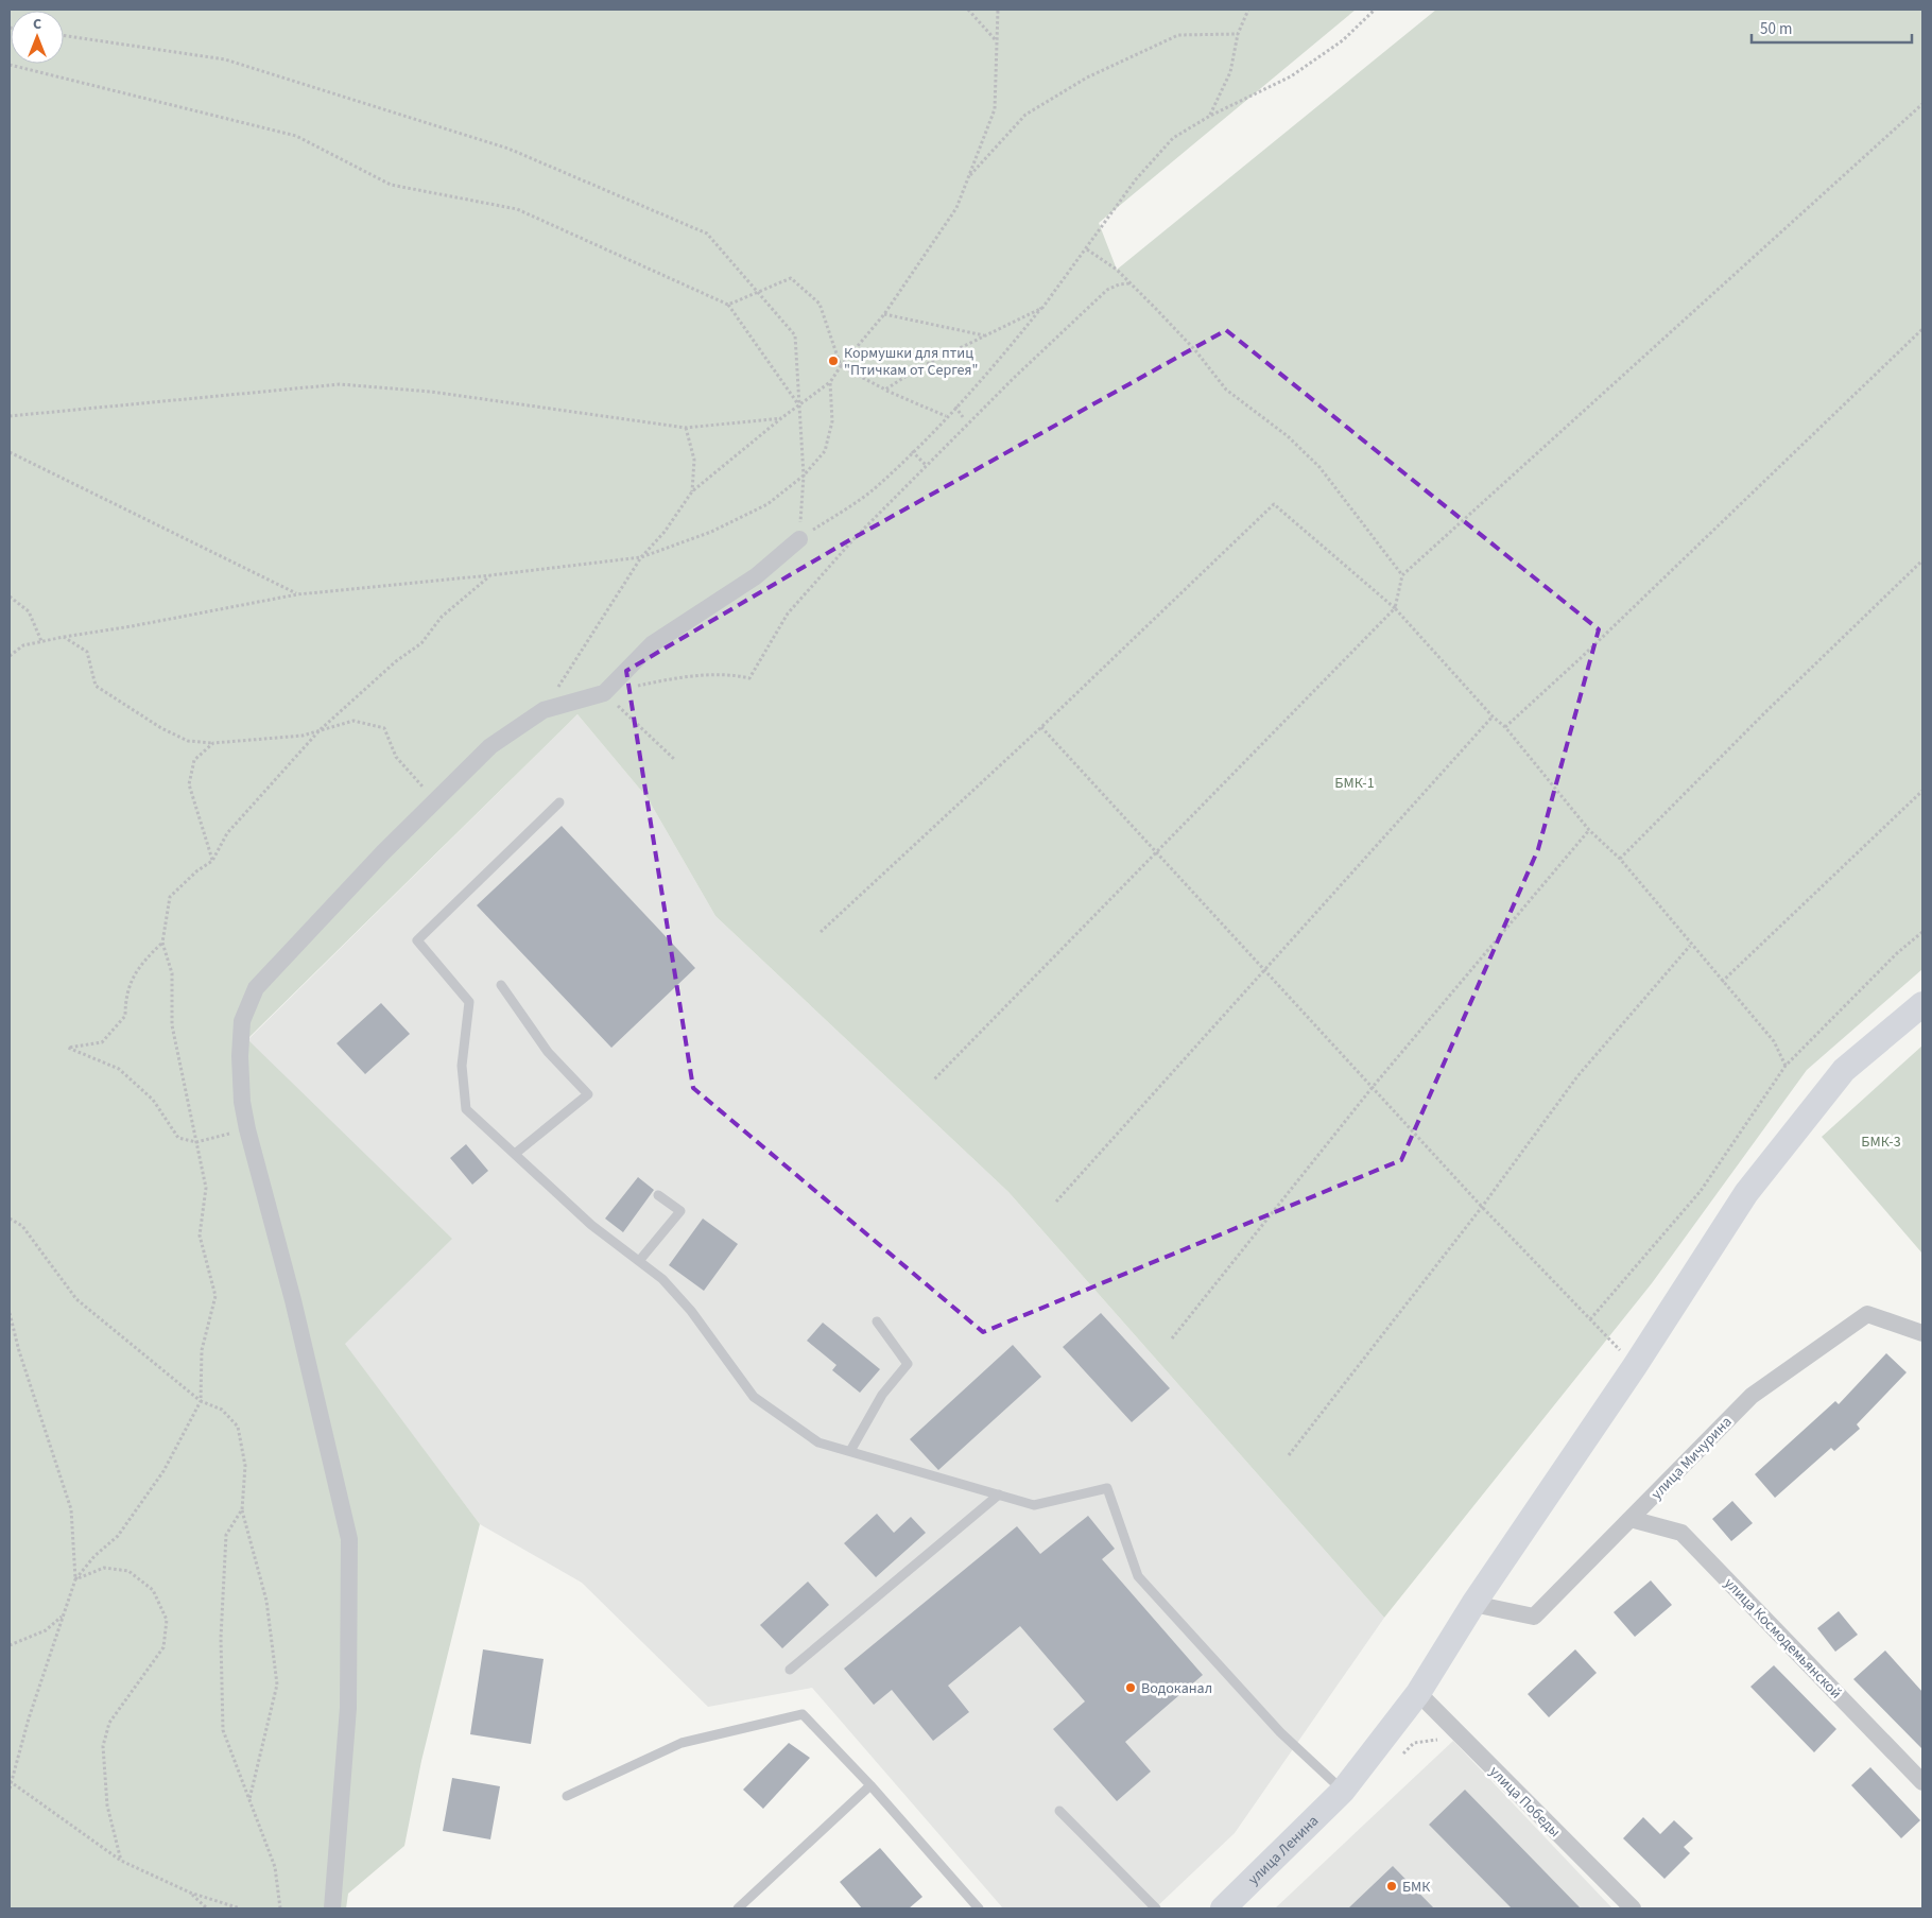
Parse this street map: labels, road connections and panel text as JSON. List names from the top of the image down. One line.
{"streets":{"main road":["улица Ленина"],"street":["улица Мичурина","улица Космодемьянской","улица Победы"]},"crossings":[["улица Мичурина","улица Космодемьянской"],["улица Мичурина","улица Ленина"],["улица Победы","улица Ленина"]],"parks":["БМК-1","БМК-3"],"places":["Кормушки для птиц \"Птичкам от Сергея\"","Водоканал","БМК"],"scale_bar":"50 m","north":"top"}
